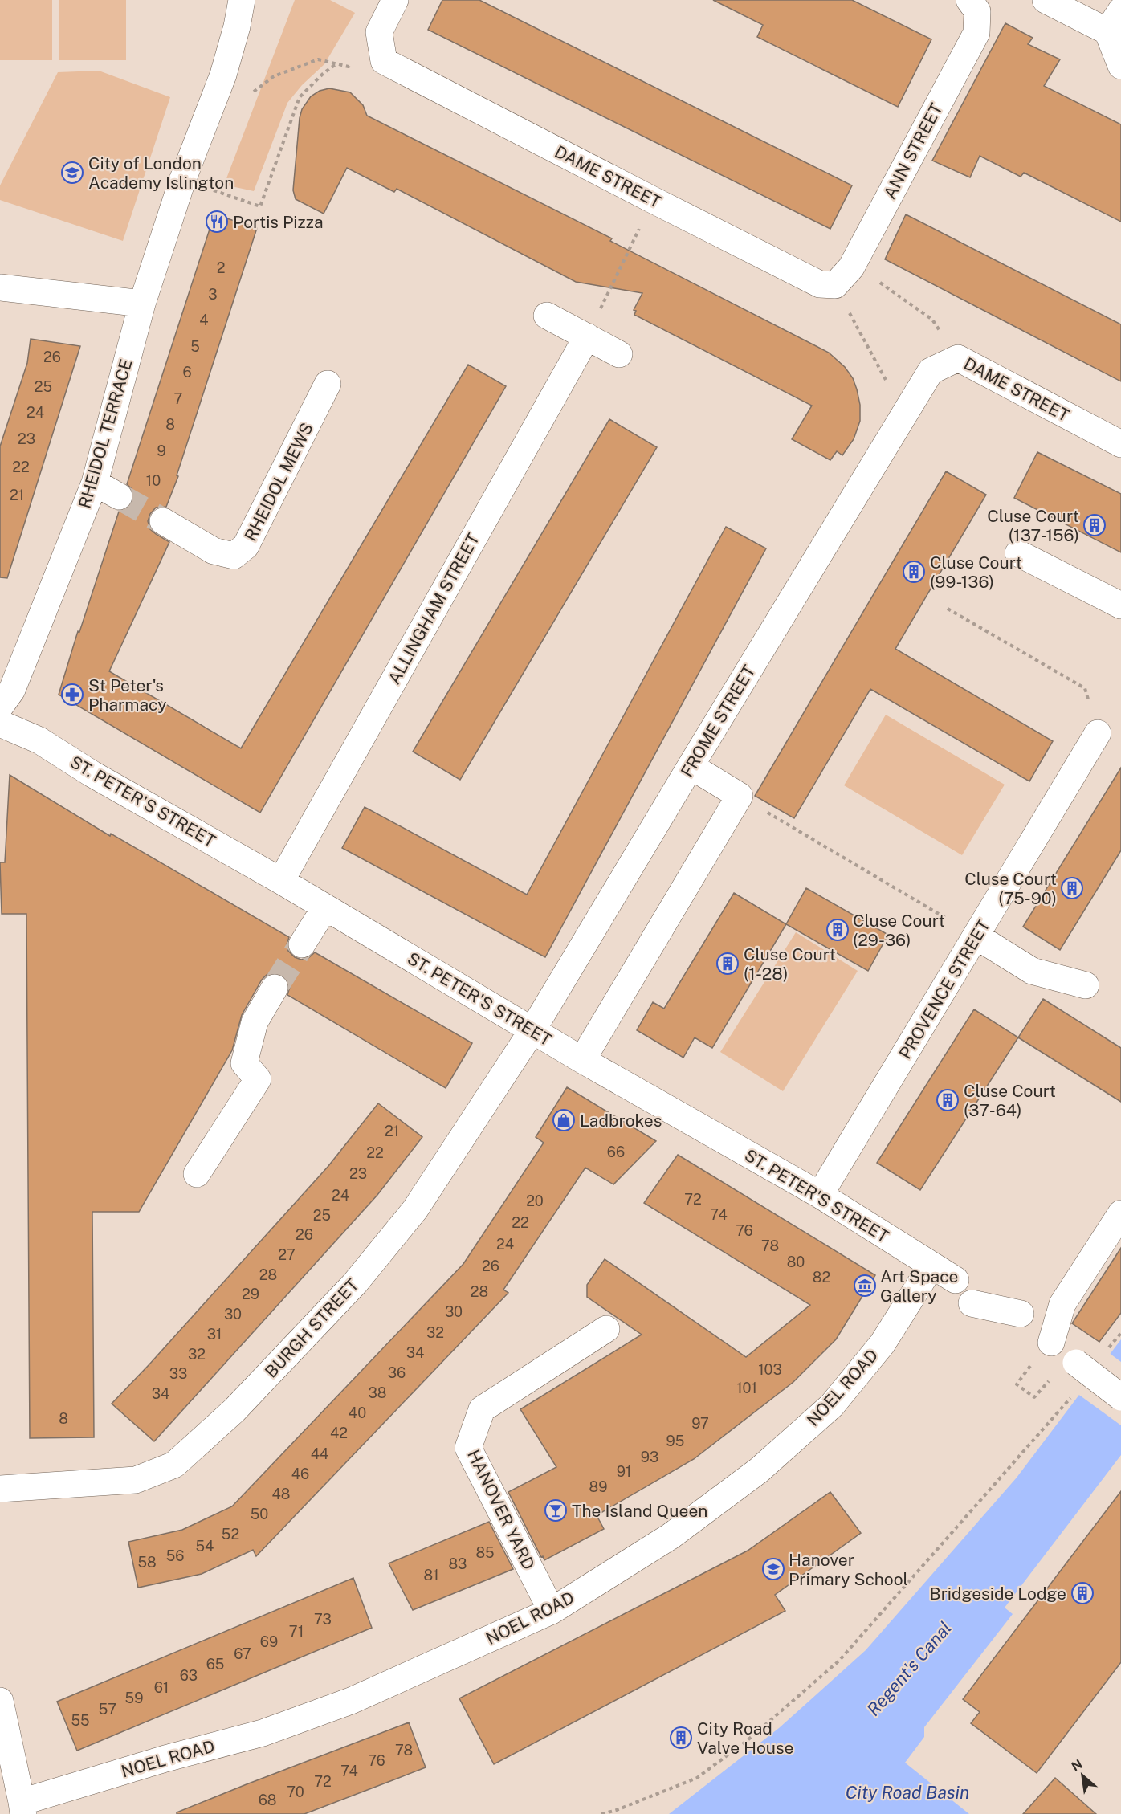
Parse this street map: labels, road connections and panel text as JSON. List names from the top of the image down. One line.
{"streets":{"street":["ANN STREET","DAME STREET","RHEIDOL TERRACE","RHEIDOL MEWS","ALLINGHAM STREET","FROME STREET","ST. PETER'S STREET","PROVENCE STREET","BURGH STREET","NOEL ROAD","HANOVER YARD"]},"crossings":[["ANN STREET","DAME STREET"],["DAME STREET","FROME STREET"],["ALLINGHAM STREET","ST. PETER'S STREET"],["FROME STREET","ST. PETER'S STREET"],["FROME STREET","BURGH STREET"],["ST. PETER'S STREET","PROVENCE STREET"],["ST. PETER'S STREET","BURGH STREET"],["ST. PETER'S STREET","NOEL ROAD"],["NOEL ROAD","HANOVER YARD"]],"water":["Regent's Canal","City Road Basin"],"places":{"school or university":["City of London Academy Islington","Hanover Primary School"],"restaurant":["Portis Pizza"],"building":["Cluse Court (137-156)","Cluse Court (99-136)","Cluse Court (75-90)","Cluse Court (29-36)","Cluse Court (1-28)","Cluse Court (37-64)","Bridgeside Lodge","City Road Valve House"],"pharmacy":["St Peter's Pharmacy"],"shop":["Ladbrokes"],"museum":["Art Space Gallery"],"bar":["The Island Queen"]},"house_numbers":["2","3","4","5","26","6","25","7","24","8","23","9","22","10","21","21","66","22","23","24","72","20","74","25","22","76","26","24","78","27","80","26","28","82","28","29","30","30","32","31","34","32","103","36","33","101","38","34","40","8","97","42","95","44","93","91","46","89","48","50","52","54","85","56","58","83","81","73","71","69","67","65","63","61","59","57","55","78","76","74","72","70","68"],"north":"top left"}
